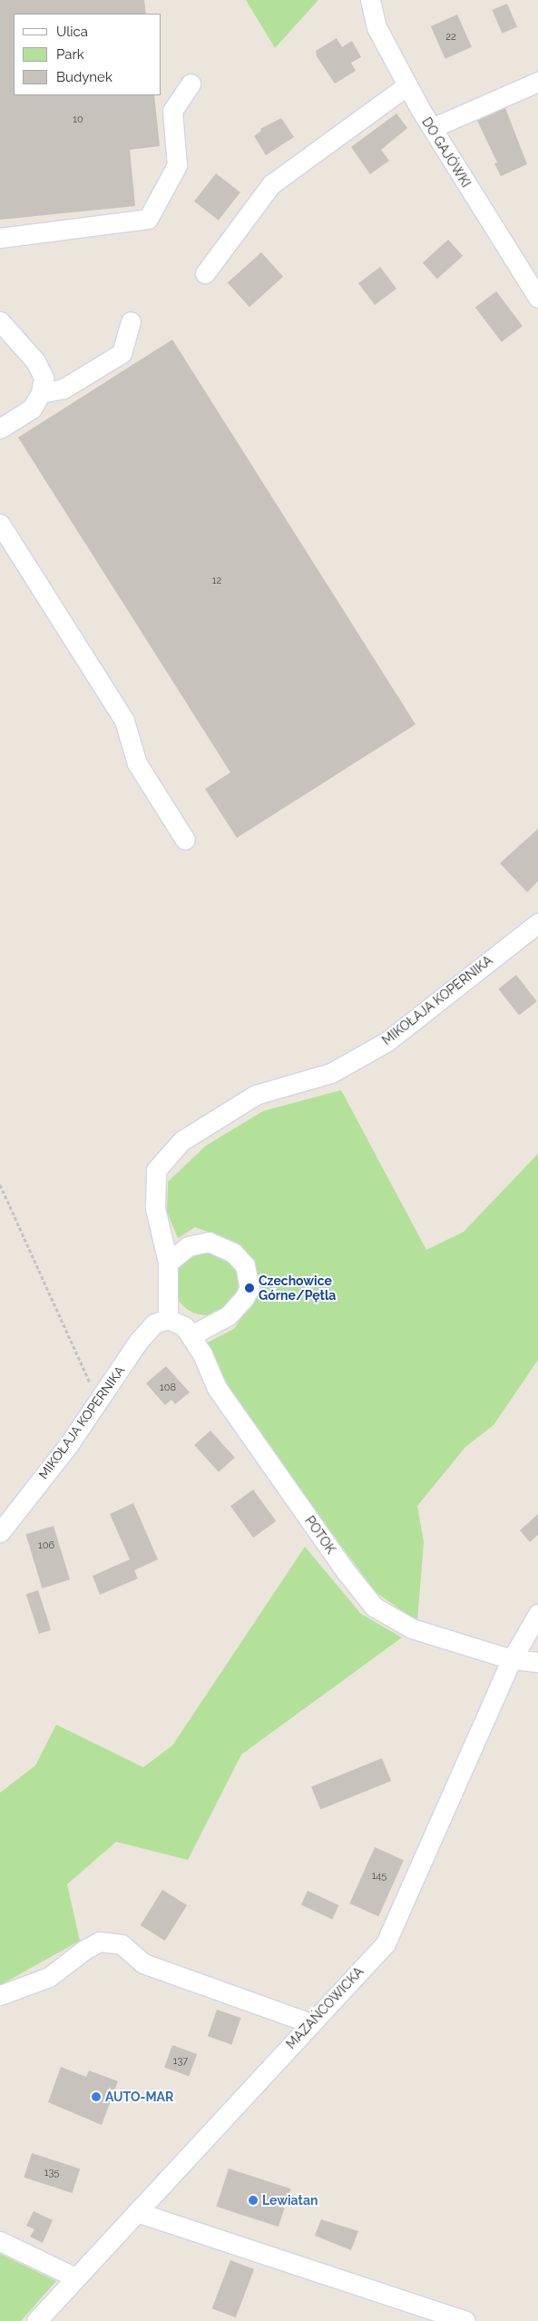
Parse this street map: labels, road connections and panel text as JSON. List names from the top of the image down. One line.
{"streets":{"street":["DO GAJÓWKI","MIKOŁAJA KOPERNIKA","POTOK","MAZAŃCOWICKA"]},"crossings":[["MIKOŁAJA KOPERNIKA","POTOK"],["POTOK","MAZAŃCOWICKA"]],"places":["Czechowice Górne/Pętla","AUTO-MAR","Lewiatan"],"house_numbers":["22","10","12","108","106","145","137","135"],"legend":["Ulica","Park","Budynek"]}
